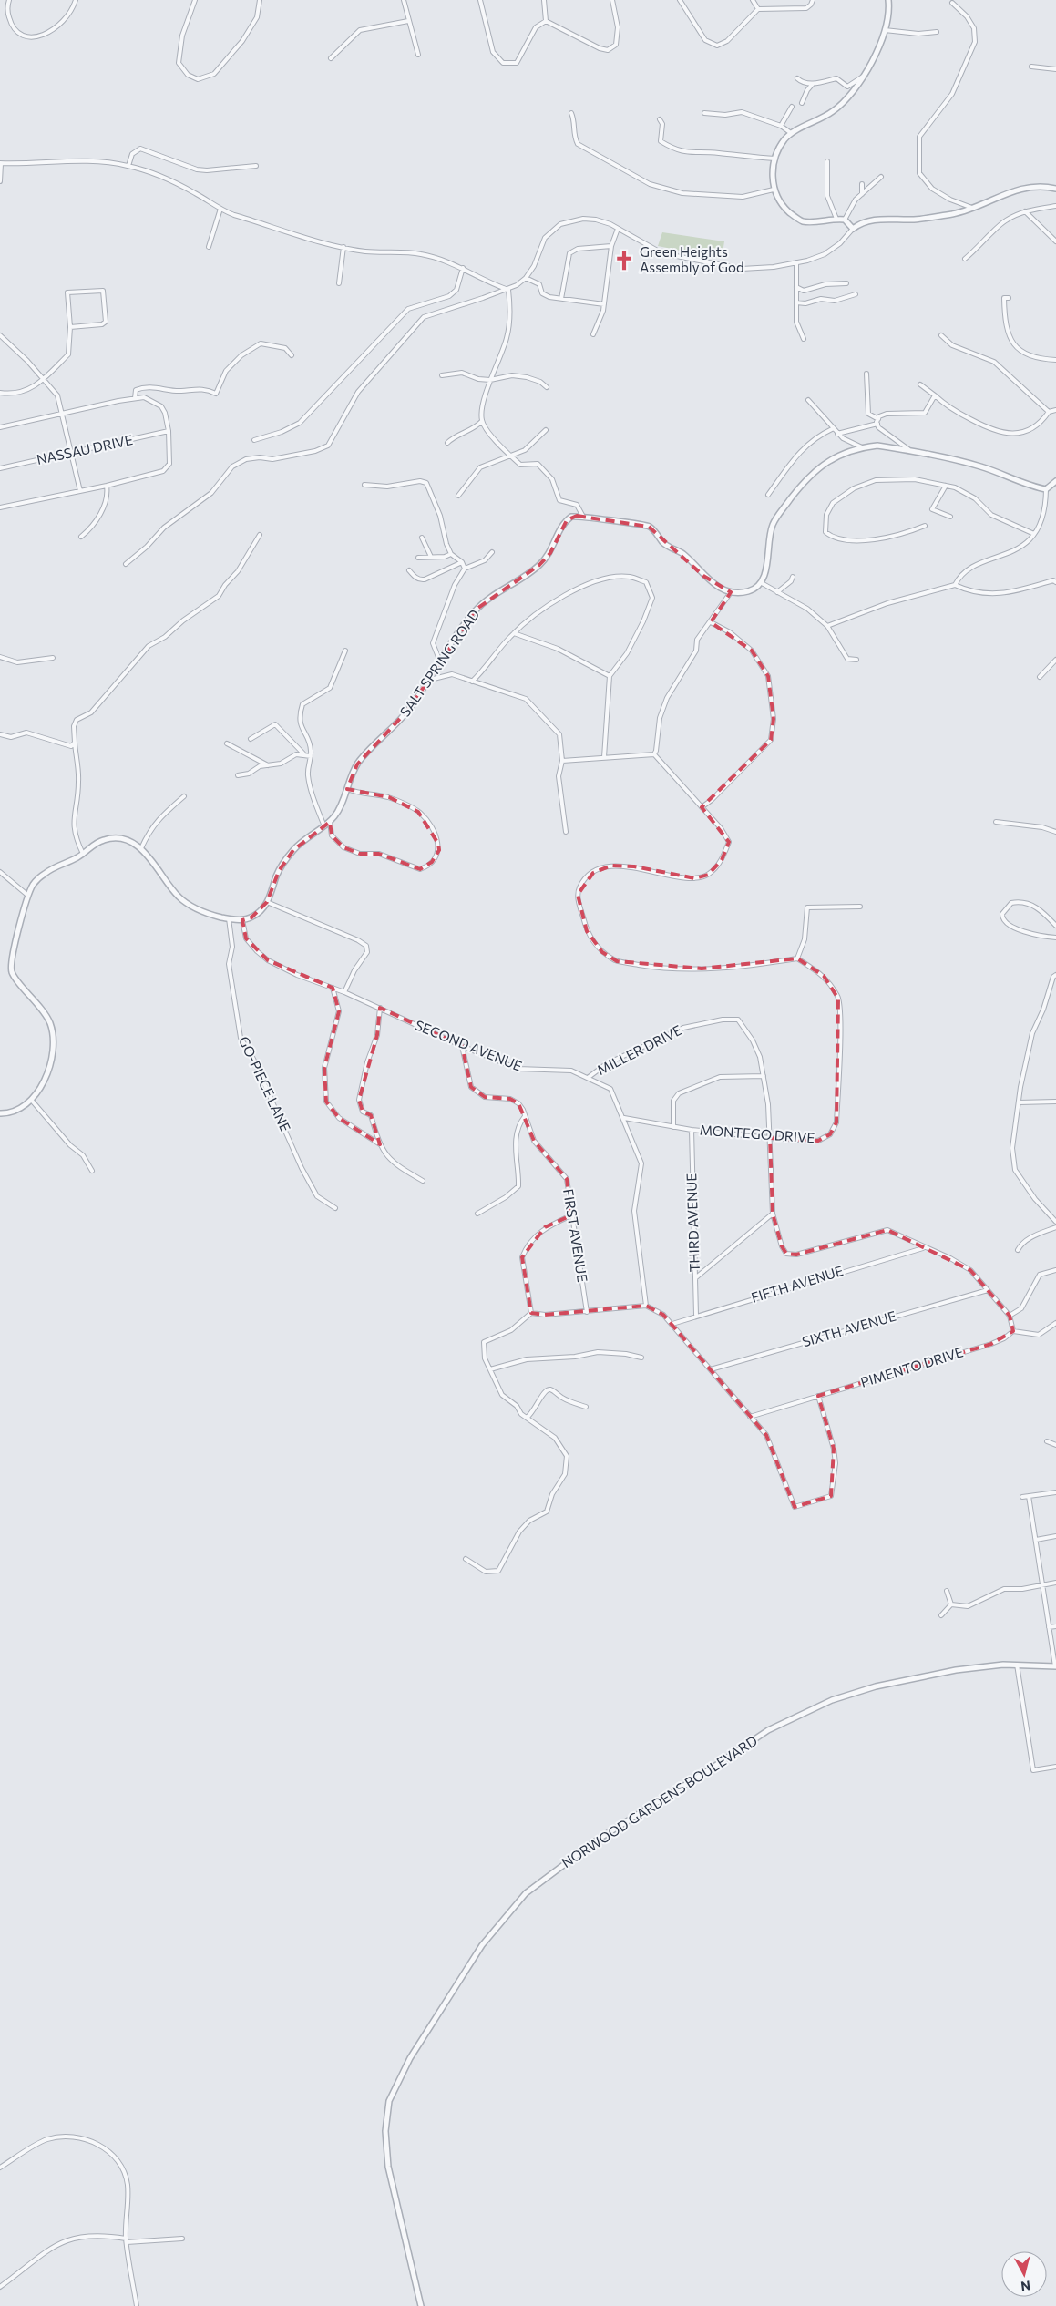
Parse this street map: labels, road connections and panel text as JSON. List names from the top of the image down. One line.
{"streets":{"street":["NASSAU DRIVE","SALT SPRING ROAD","SECOND AVENUE","MILLER DRIVE","GO-PIECE LANE","MONTEGO DRIVE","THIRD AVENUE","FIRST AVENUE","FIFTH AVENUE","SIXTH AVENUE","PIMENTO DRIVE","NORWOOD GARDENS BOULEVARD"]},"crossings":[["SALT SPRING ROAD","SECOND AVENUE"],["SECOND AVENUE","MILLER DRIVE"],["SECOND AVENUE","MONTEGO DRIVE"],["SECOND AVENUE","FIRST AVENUE"],["MONTEGO DRIVE","THIRD AVENUE"],["THIRD AVENUE","FIFTH AVENUE"]],"places":{"church":["Green Heights Assembly of God"]},"north":"bottom"}
